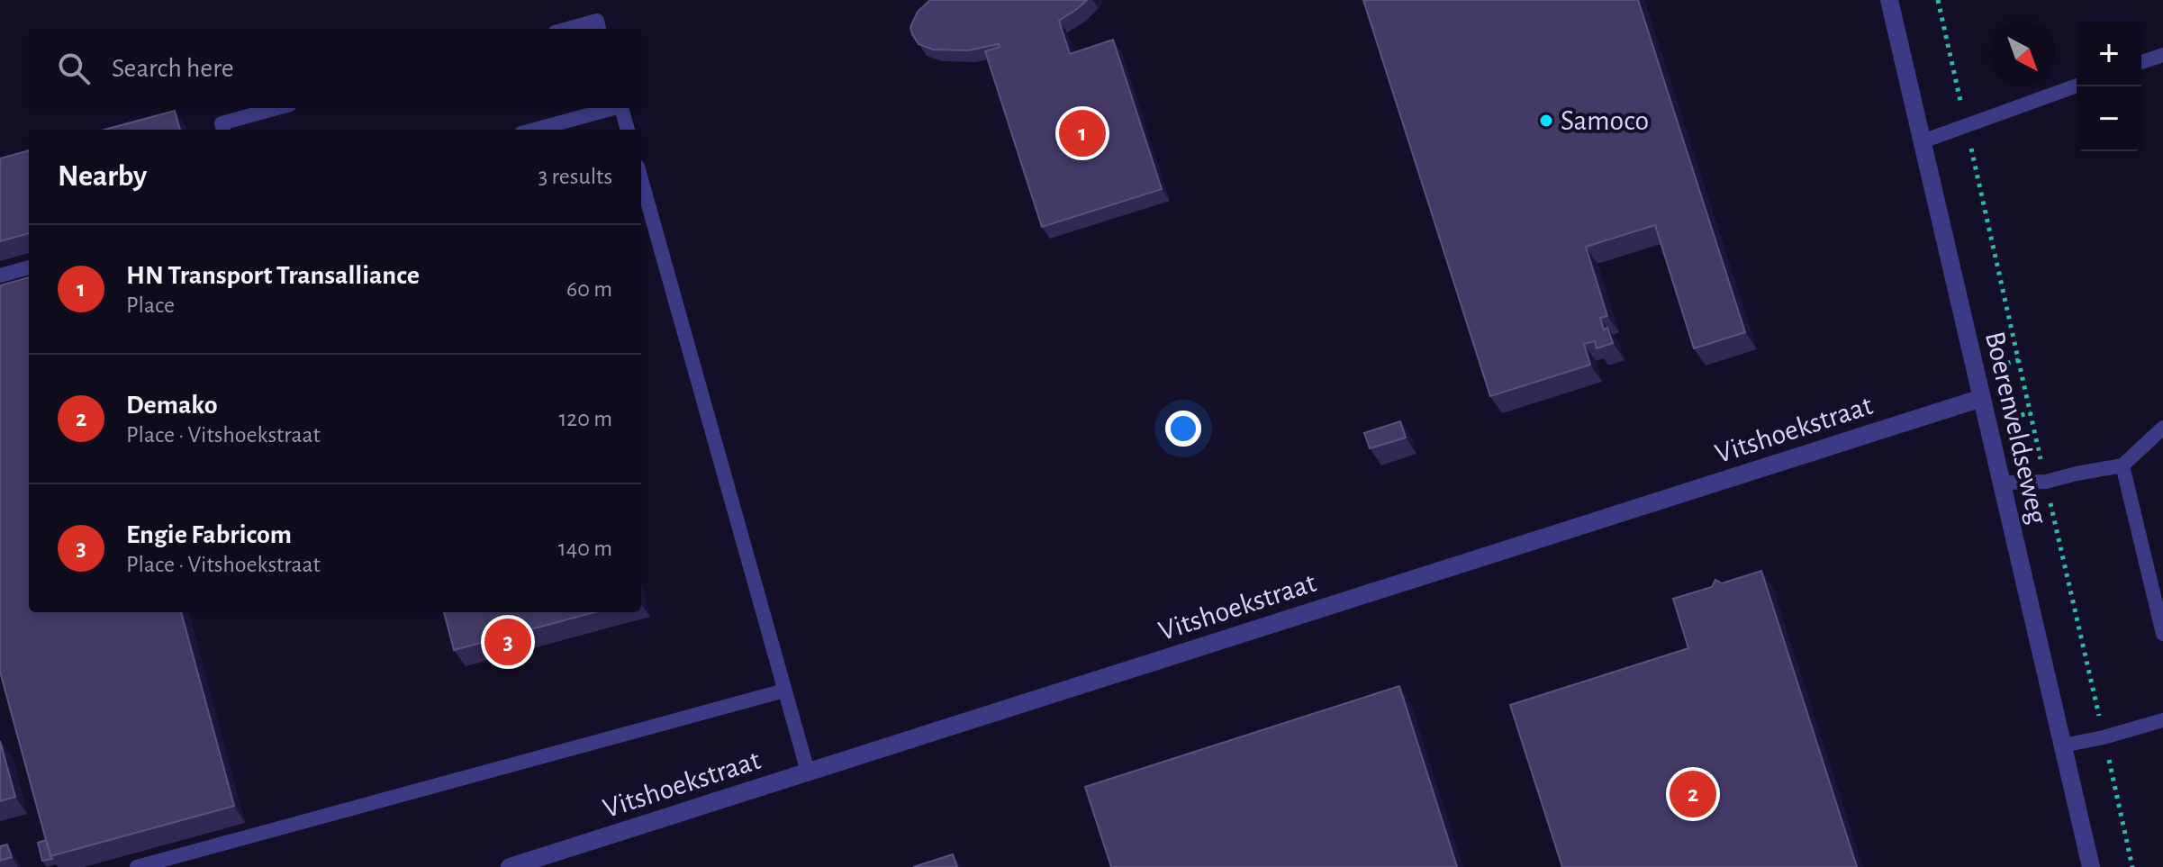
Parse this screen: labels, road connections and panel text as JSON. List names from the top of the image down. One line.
{"streets":{"street":["Boerenveldseweg","Vitshoekstraat"]},"crossings":[["Boerenveldseweg","Vitshoekstraat"]],"places":["Samoco"],"north":"bottom right","page":{"map_buttons":["+","−"],"search":"Search here","pins":["1","3","2"],"heading":["Nearby","3 results"],"list":[{"mark":"1","name":"HN Transport Transalliance","note":"Place","value":"60 m"},{"mark":"2","name":"Demako","note":"Place · Vitshoekstraat","value":"120 m"},{"mark":"3","name":"Engie Fabricom","note":"Place · Vitshoekstraat","value":"140 m"}]}}
